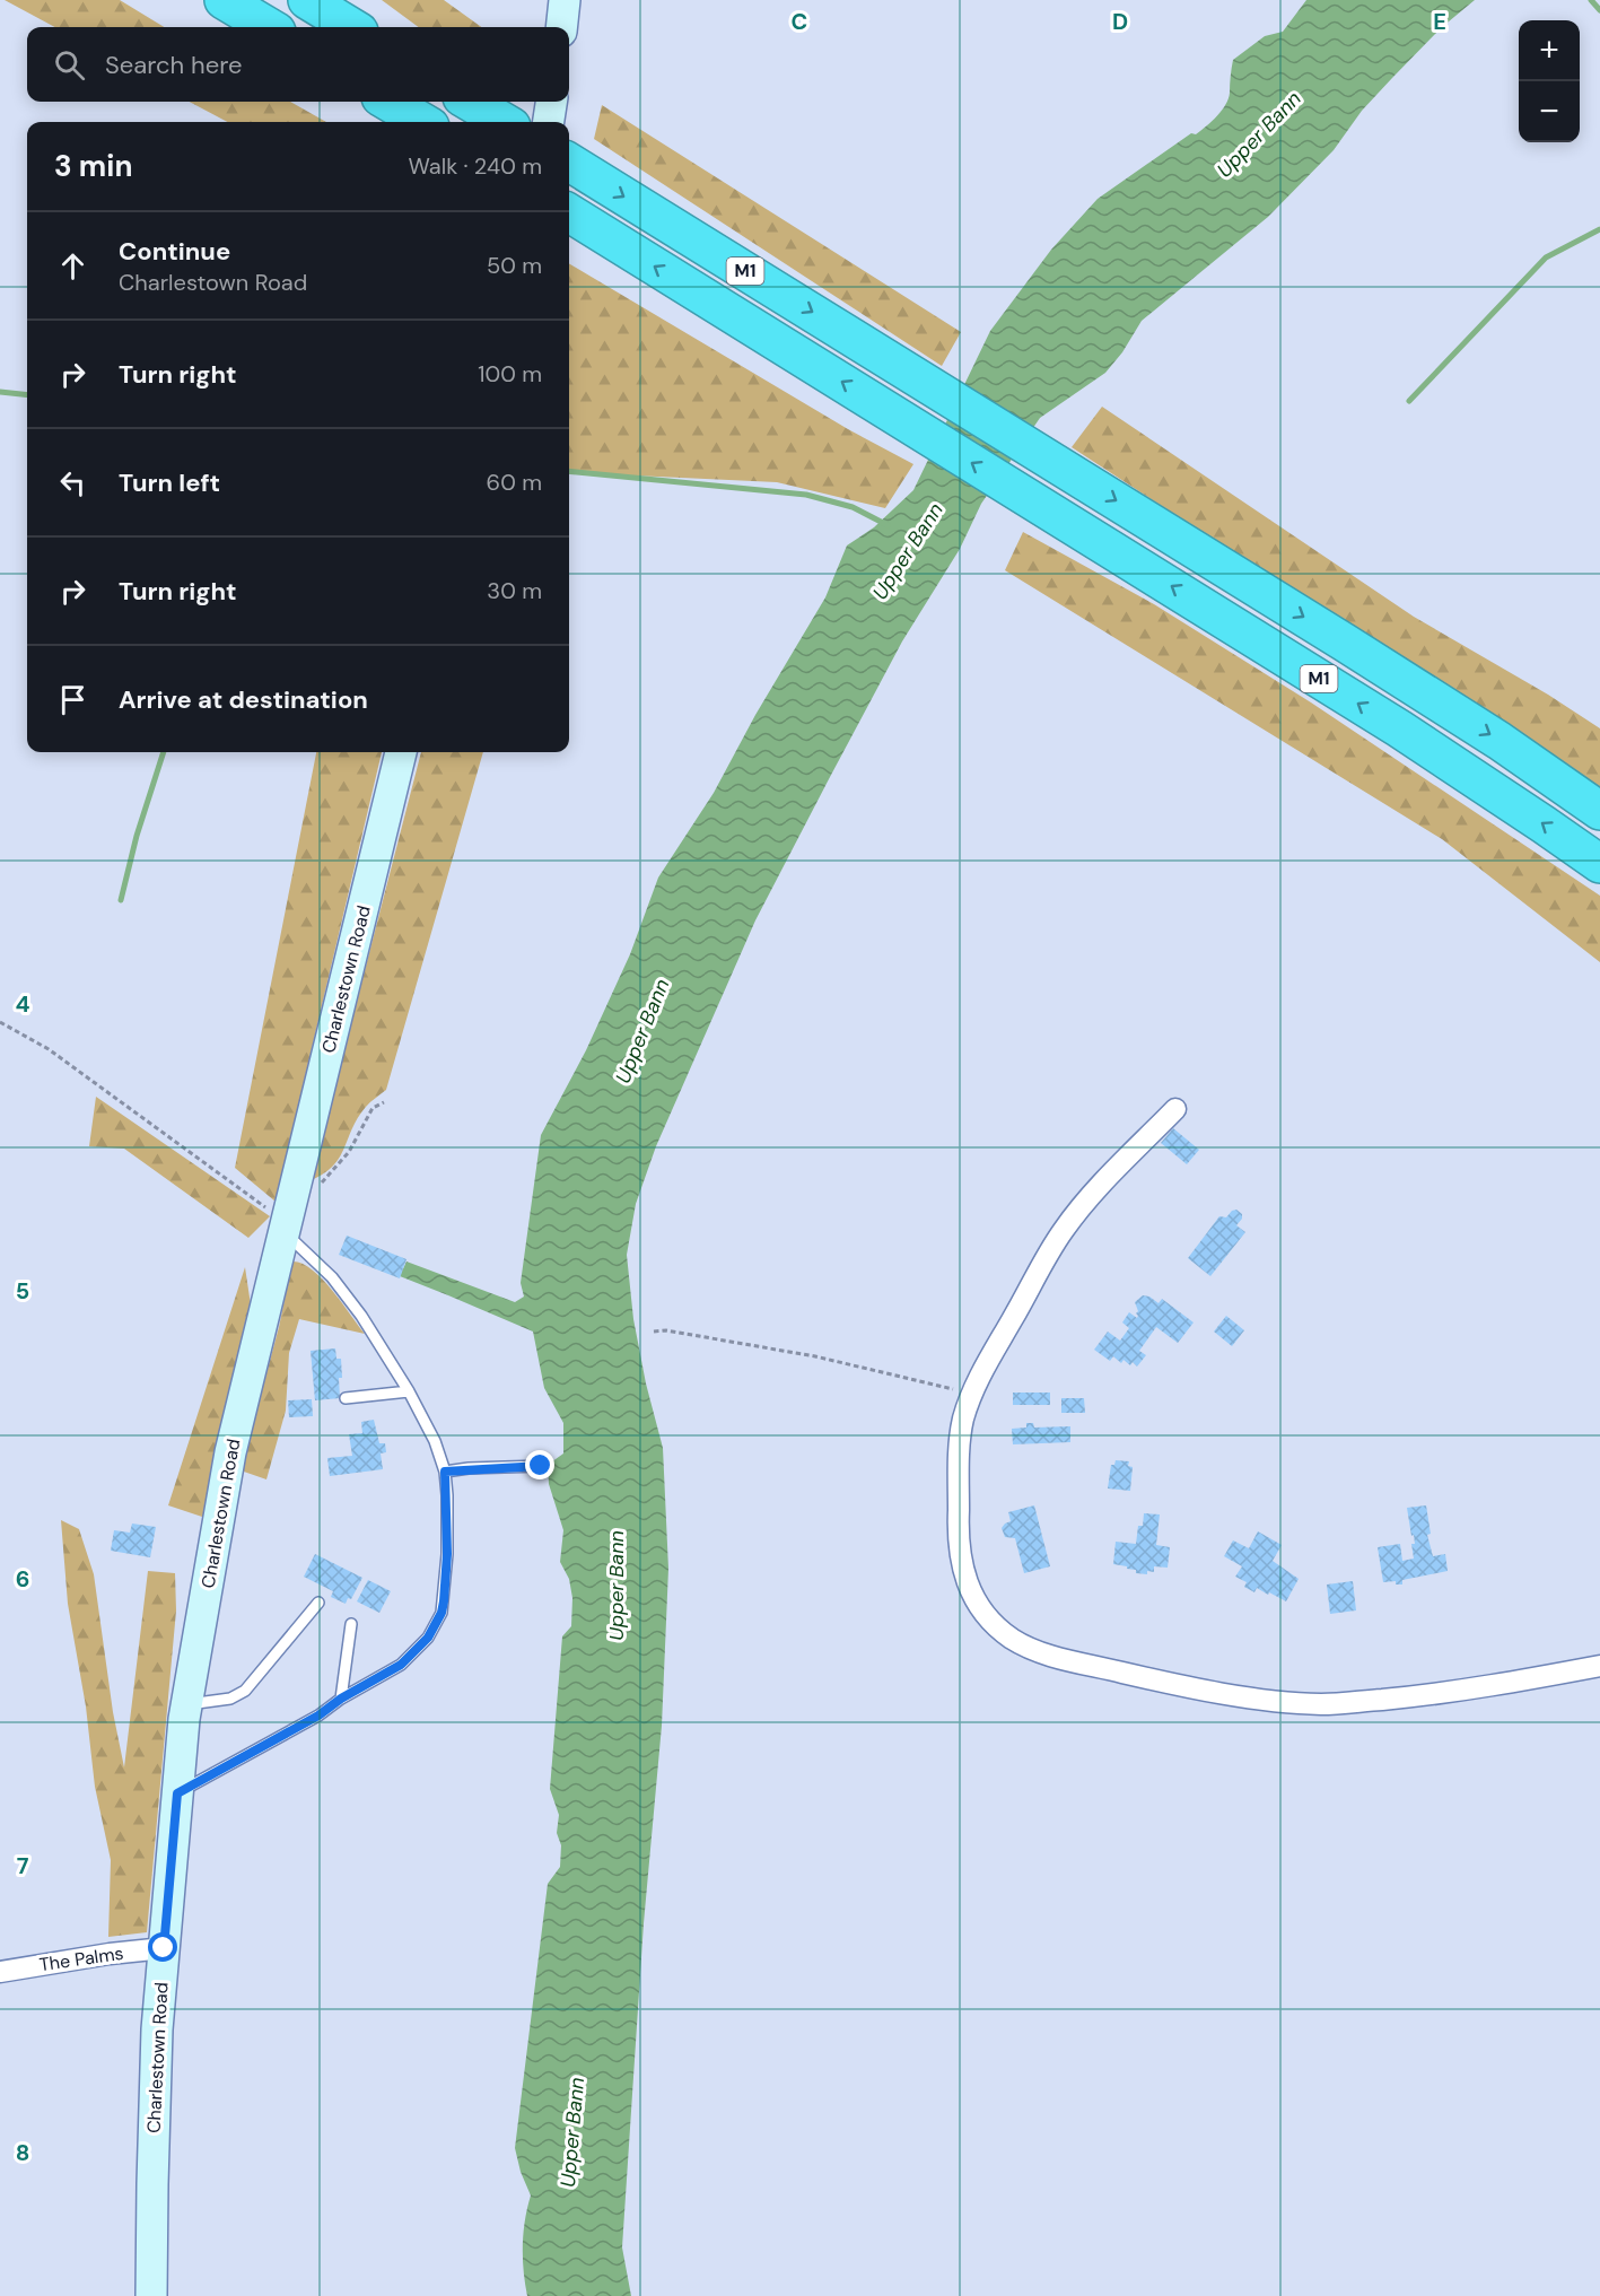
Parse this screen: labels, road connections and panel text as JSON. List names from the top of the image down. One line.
{"streets":{"highway":["M1"],"main road":["Charlestown Road"],"street":["The Palms"]},"crossings":[["Charlestown Road","The Palms"]],"water":["Upper Bann"],"page":{"map_buttons":["+","−"],"search":"Search here","heading":["3 min","Walk · 240 m"],"list":[["Continue","Charlestown Road","50 m"],["Turn right","100 m"],["Turn left","60 m"],["Turn right","30 m"],"Arrive at destination"]},"grid":{"columns":["C","D","E"],"rows":["4","5","6","7","8"]}}
